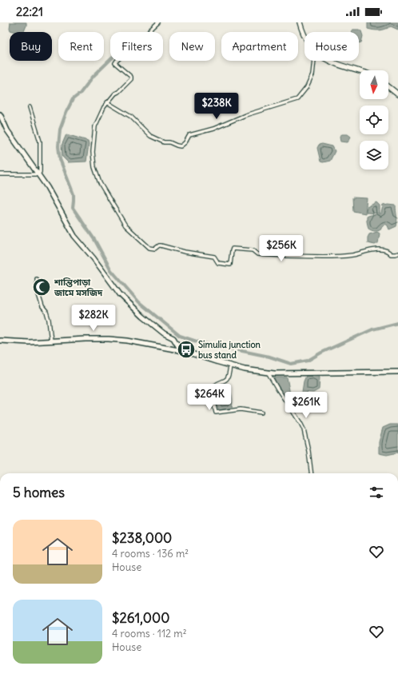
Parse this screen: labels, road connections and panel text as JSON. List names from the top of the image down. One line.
{"places":{"mosque":["শান্তিপাড়া জামে মসজিদ"],"bus stop":["Simulia junction bus stand"]},"north":"bottom","page":{"status":"22:21","chip":["Buy","Rent","Filters","New","Apartment","House"],"price":["$238K","$256K","$282K","$264K","$261K"],"heading":"5 homes","list":[{"name":"$238,000","note":"4 rooms · 136 m² · House"},{"name":"$261,000","note":"4 rooms · 112 m² · House"}]}}
